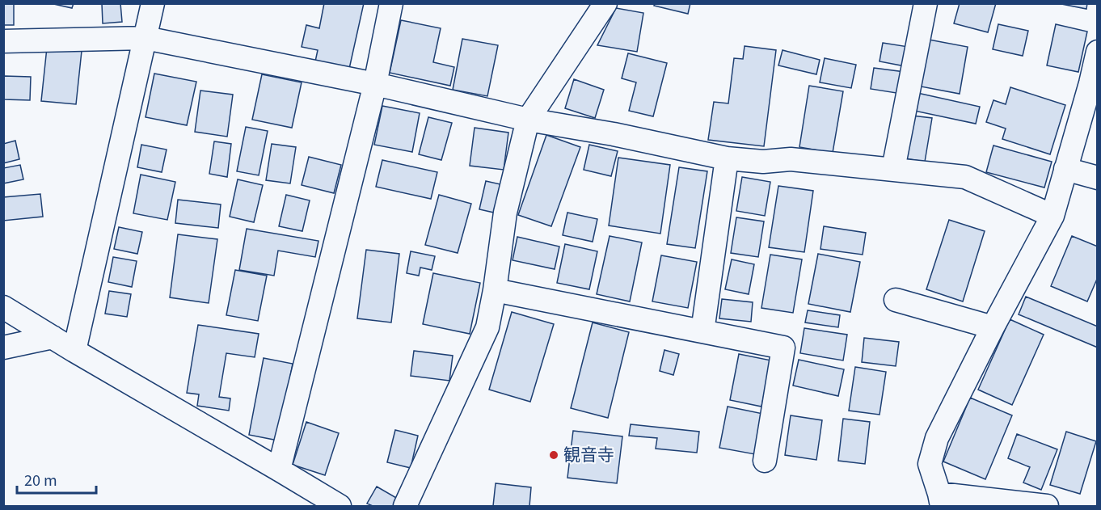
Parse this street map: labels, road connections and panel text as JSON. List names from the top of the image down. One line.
{"places":["観音寺"],"scale_bar":"20 m"}
